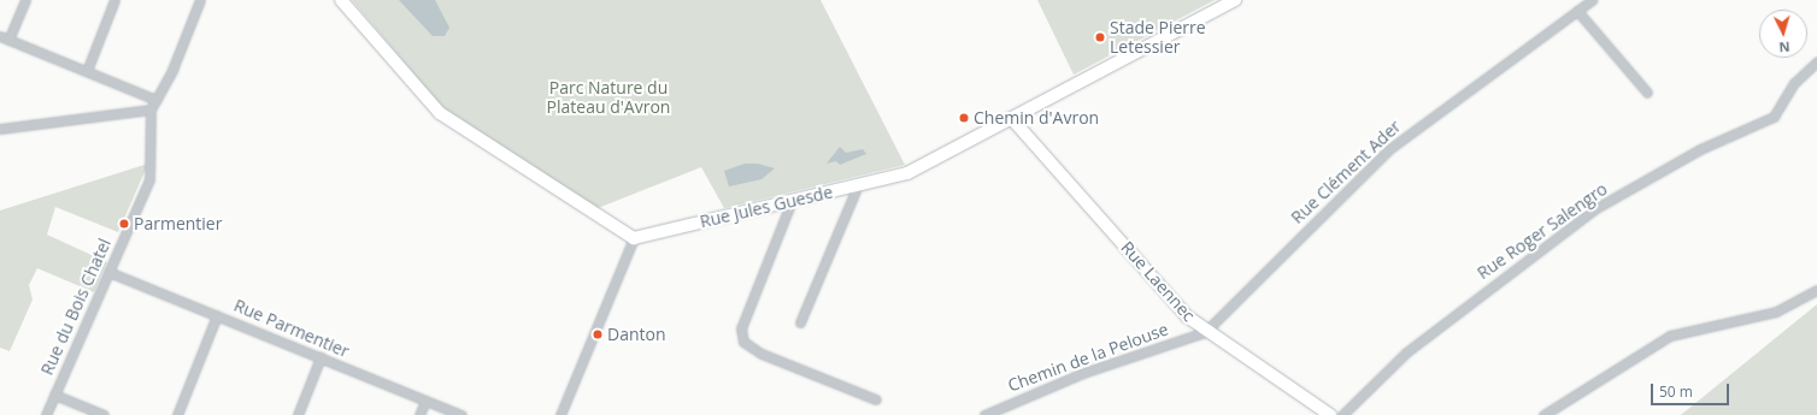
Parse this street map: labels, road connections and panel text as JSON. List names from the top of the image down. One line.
{"streets":{"street":["Rue Clément Ader","Rue Jules Guesde","Rue Roger Salengro","Rue Laennec","Rue du Bois Chatel","Rue Parmentier","Chemin de la Pelouse"]},"crossings":[["Rue Clément Ader","Rue Laennec"],["Rue Clément Ader","Chemin de la Pelouse"],["Rue Jules Guesde","Rue Laennec"],["Rue Laennec","Chemin de la Pelouse"],["Rue du Bois Chatel","Rue Parmentier"]],"parks":["Parc Nature du Plateau d'Avron"],"places":["Stade Pierre Letessier","Chemin d'Avron","Parmentier","Danton"],"scale_bar":"50 m","north":"bottom"}
